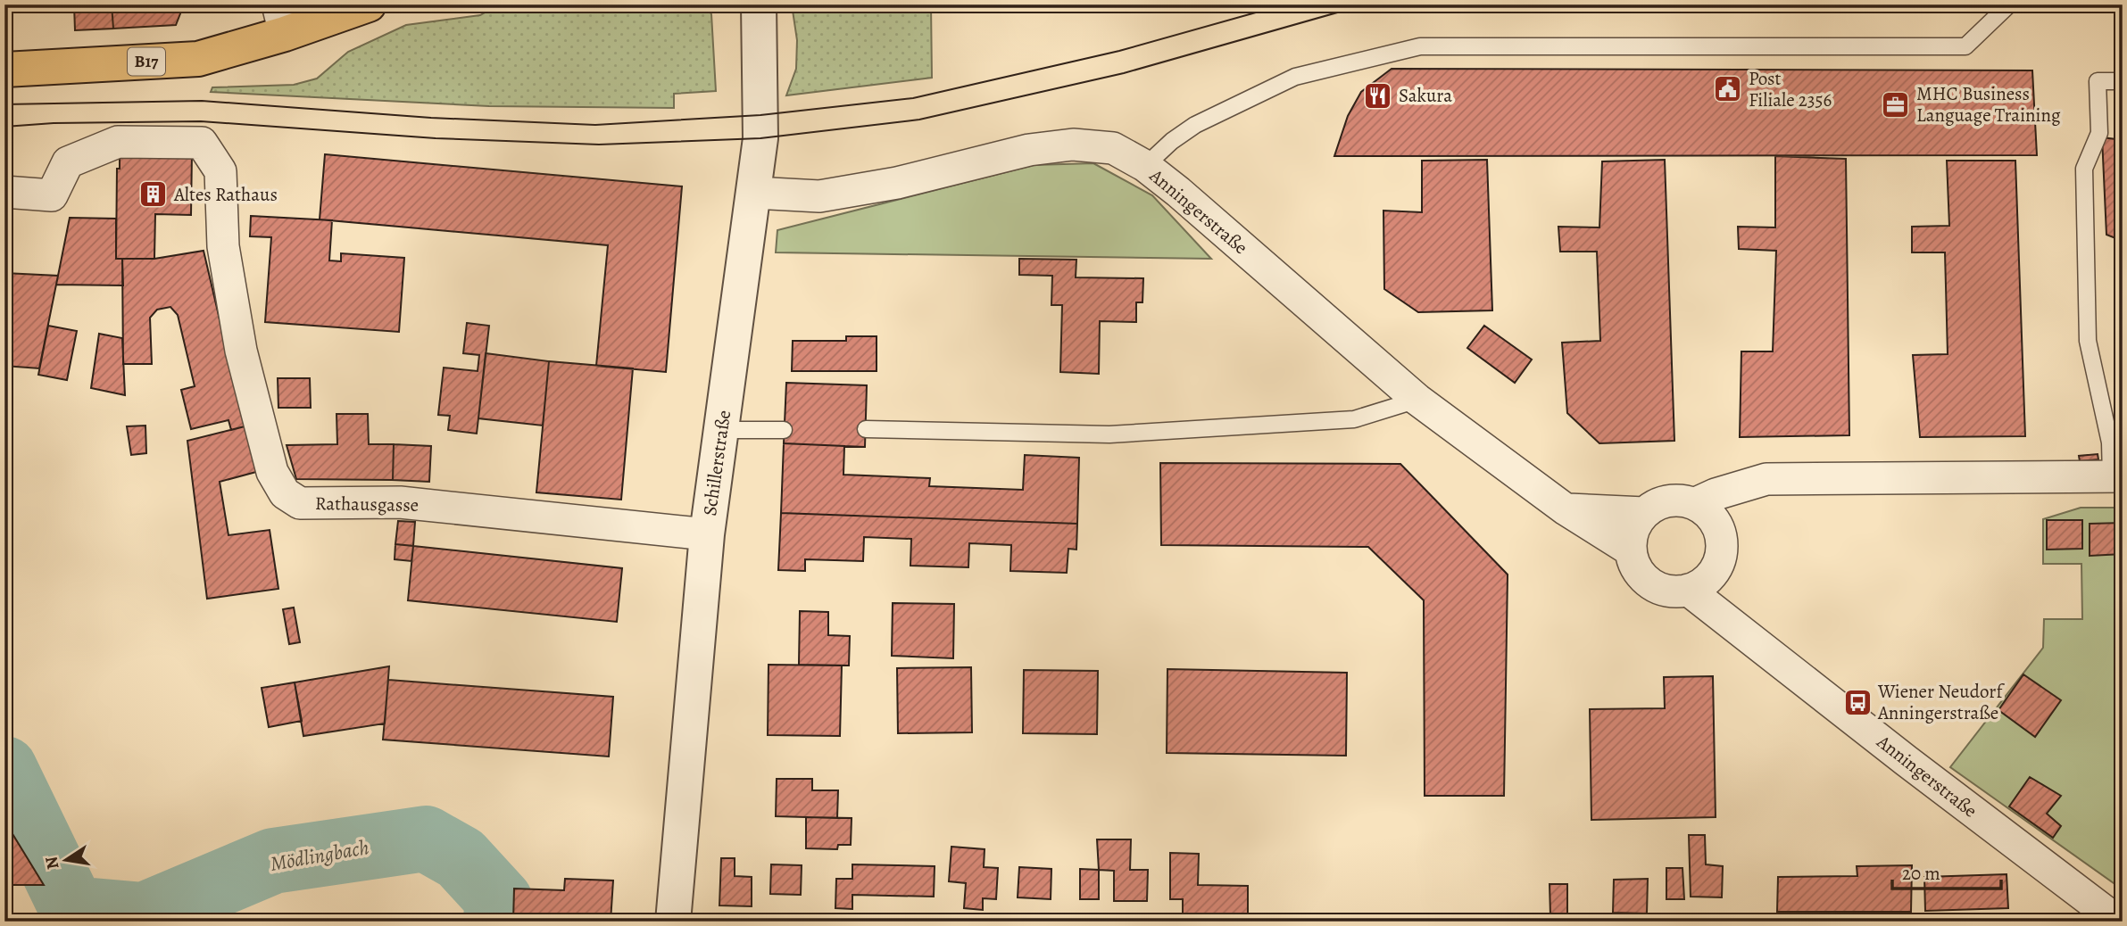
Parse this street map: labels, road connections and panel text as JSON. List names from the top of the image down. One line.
{"streets":{"main road":["B17"],"street":["Anningerstraße","Schillerstraße","Rathausgasse"]},"crossings":[["Anningerstraße","Schillerstraße"],["Schillerstraße","Rathausgasse"]],"water":["Mödlingbach"],"places":{"public building":["Post Filiale 2356"],"restaurant":["Sakura"],"office":["MHC Business Language Training"],"building":["Altes Rathaus"],"bus stop":["Wiener Neudorf Anningerstraße"]},"scale_bar":"20 m","north":"left"}
